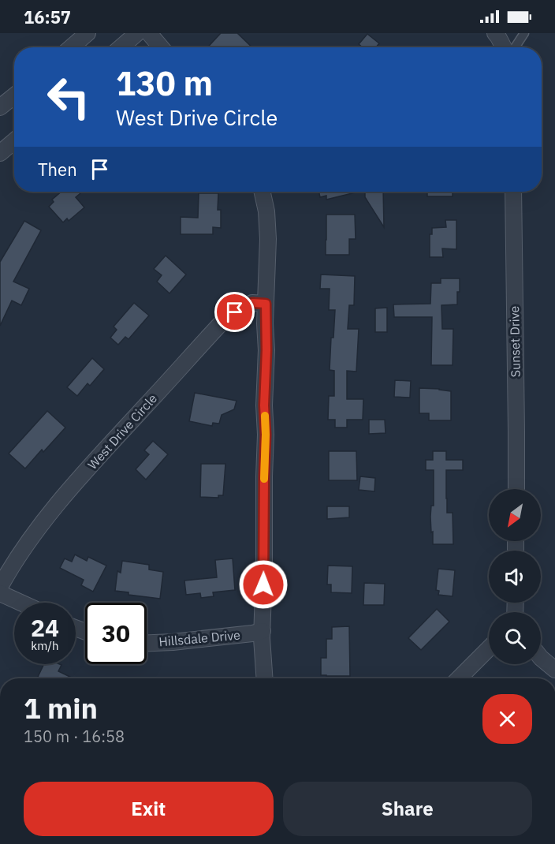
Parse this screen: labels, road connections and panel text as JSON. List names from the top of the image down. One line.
{"streets":{"street":["Sunset Drive","West Drive Circle","Hillsdale Drive"]},"north":"bottom left","page":{"status":"16:57","turn":["130 m","West Drive Circle"],"then":"Then","speed":"24 km/h","limit":"30","heading":["1 min","150 m · 16:58"],"buttons":["Exit","Share"]}}
